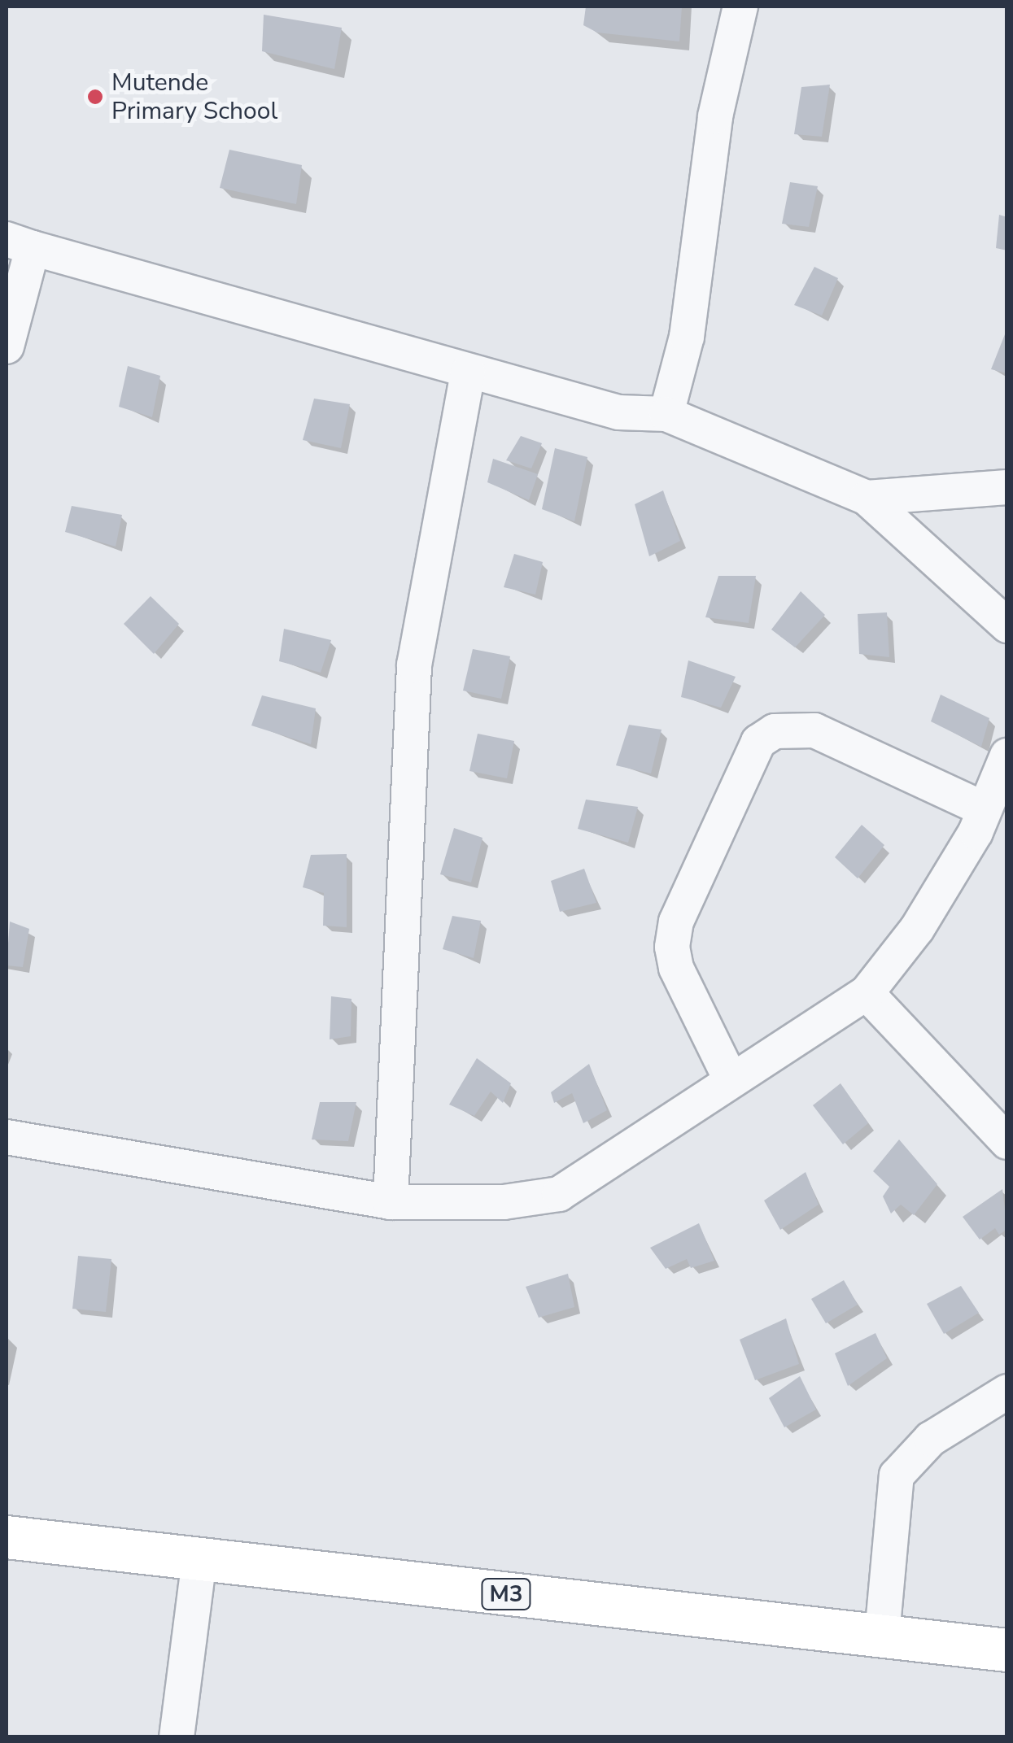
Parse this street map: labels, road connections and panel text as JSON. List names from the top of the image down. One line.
{"streets":{"main road":["M3"]},"places":["Mutende Primary School"]}
